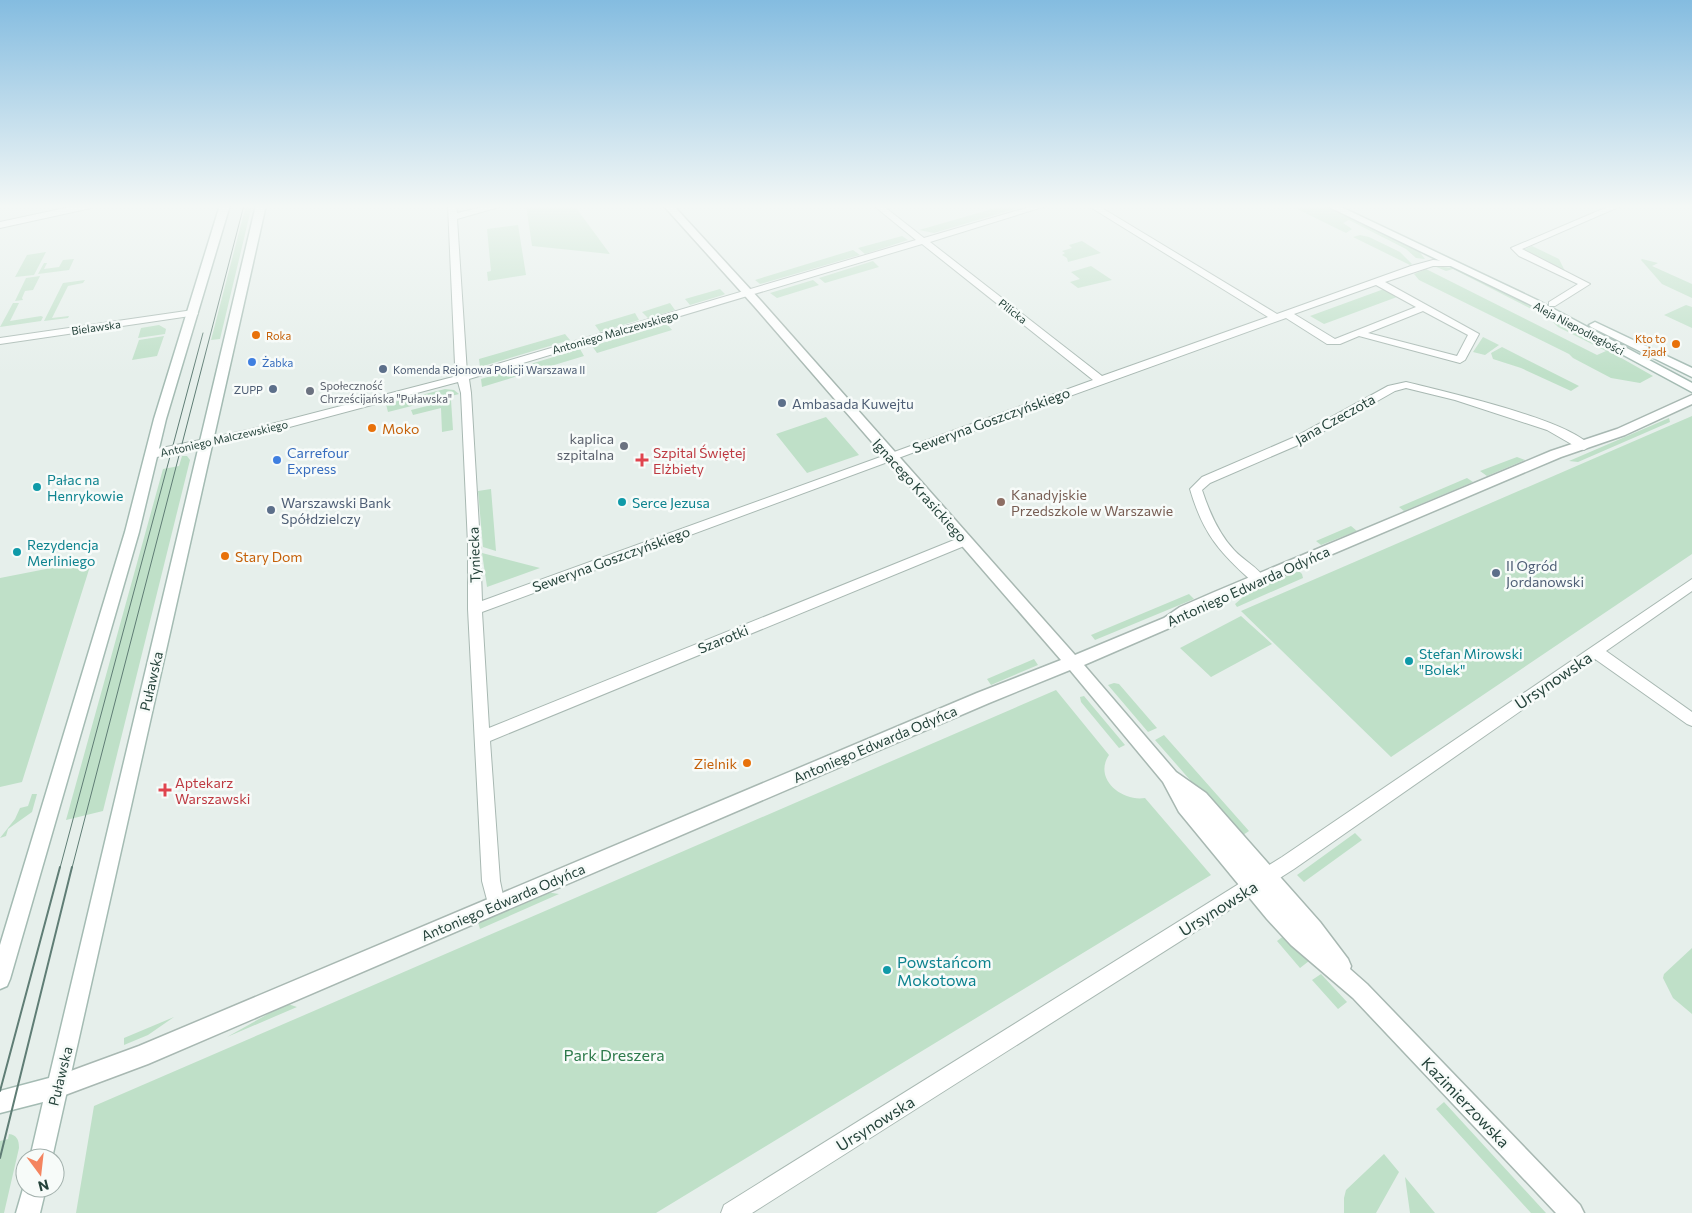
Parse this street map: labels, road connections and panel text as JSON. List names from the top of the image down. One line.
{"streets":{"main road":["Aleja Niepodległości","Ignacego Krasickiego","Antoniego Edwarda Odyńca","Puławska","Kazimierzowska"],"street":["Pilicka","Bielawska","Antoniego Malczewskiego","Jana Czeczota","Seweryna Goszczyńskiego","Tyniecka","Szarotki","Ursynowska"]},"crossings":[["Pilicka","Seweryna Goszczyńskiego"],["Aleja Niepodległości","Seweryna Goszczyńskiego"],["Antoniego Malczewskiego","Ignacego Krasickiego"],["Antoniego Malczewskiego","Tyniecka"],["Antoniego Malczewskiego","Puławska"],["Jana Czeczota","Antoniego Edwarda Odyńca"],["Seweryna Goszczyńskiego","Ignacego Krasickiego"],["Seweryna Goszczyńskiego","Tyniecka"],["Ignacego Krasickiego","Antoniego Edwarda Odyńca"],["Ignacego Krasickiego","Szarotki"],["Ignacego Krasickiego","Ursynowska"],["Ignacego Krasickiego","Kazimierzowska"],["Tyniecka","Antoniego Edwarda Odyńca"],["Tyniecka","Szarotki"],["Antoniego Edwarda Odyńca","Puławska"],["Ursynowska","Kazimierzowska"]],"parks":["Park Dreszera"],"places":{"other":["Roka","Kto to zjadł","Żabka","Komenda Rejonowa Policji Warszawa II","ZUPP","Społeczność Chrześcijańska \"Puławska\"","Ambasada Kuwejtu","Moko","kaplica szpitalna","Carrefour Express","Pałac na Henrykowie","Serce Jezusa","Kanadyjskie Przedszkole w Warszawie","Warszawski Bank Spółdzielczy","Rezydencja Merliniego","Stary Dom","II Ogród Jordanowski","Stefan Mirowski \"Bolek\"","Zielnik","Powstańcom Mokotowa"],"health":["Szpital Świętej Elżbiety","Aptekarz Warszawski"]},"north":"bottom"}
